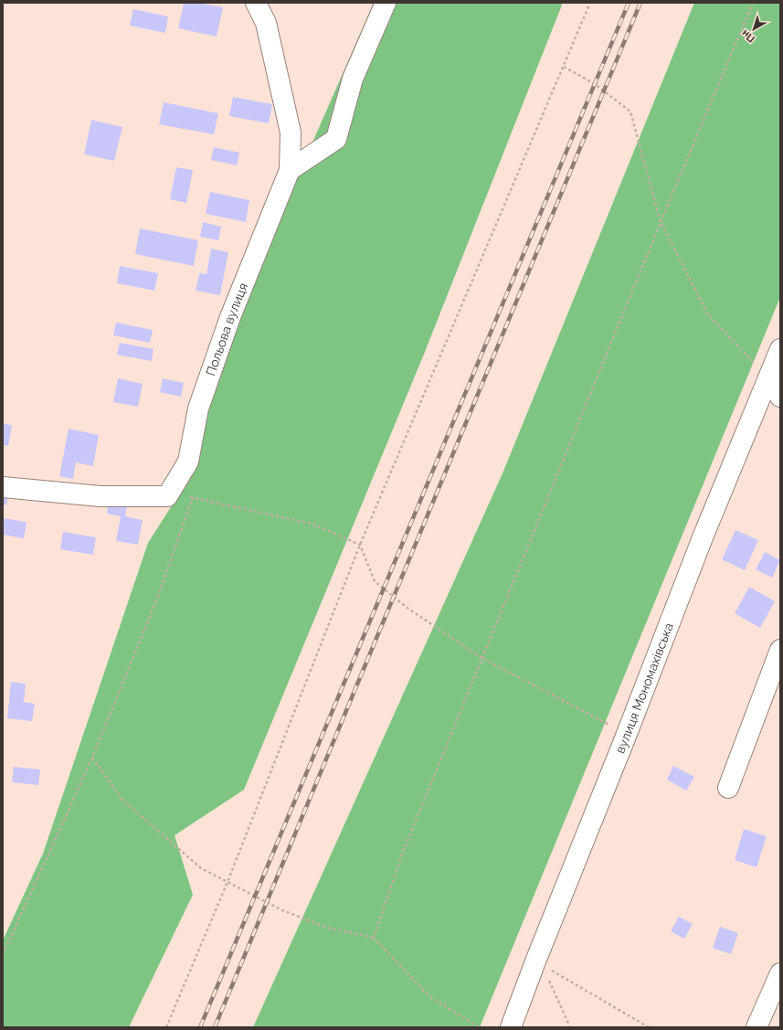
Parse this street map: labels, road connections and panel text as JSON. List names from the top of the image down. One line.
{"streets":{"street":["Польова вулиця","вулиця Мономахівська"]},"north":"bottom left"}
